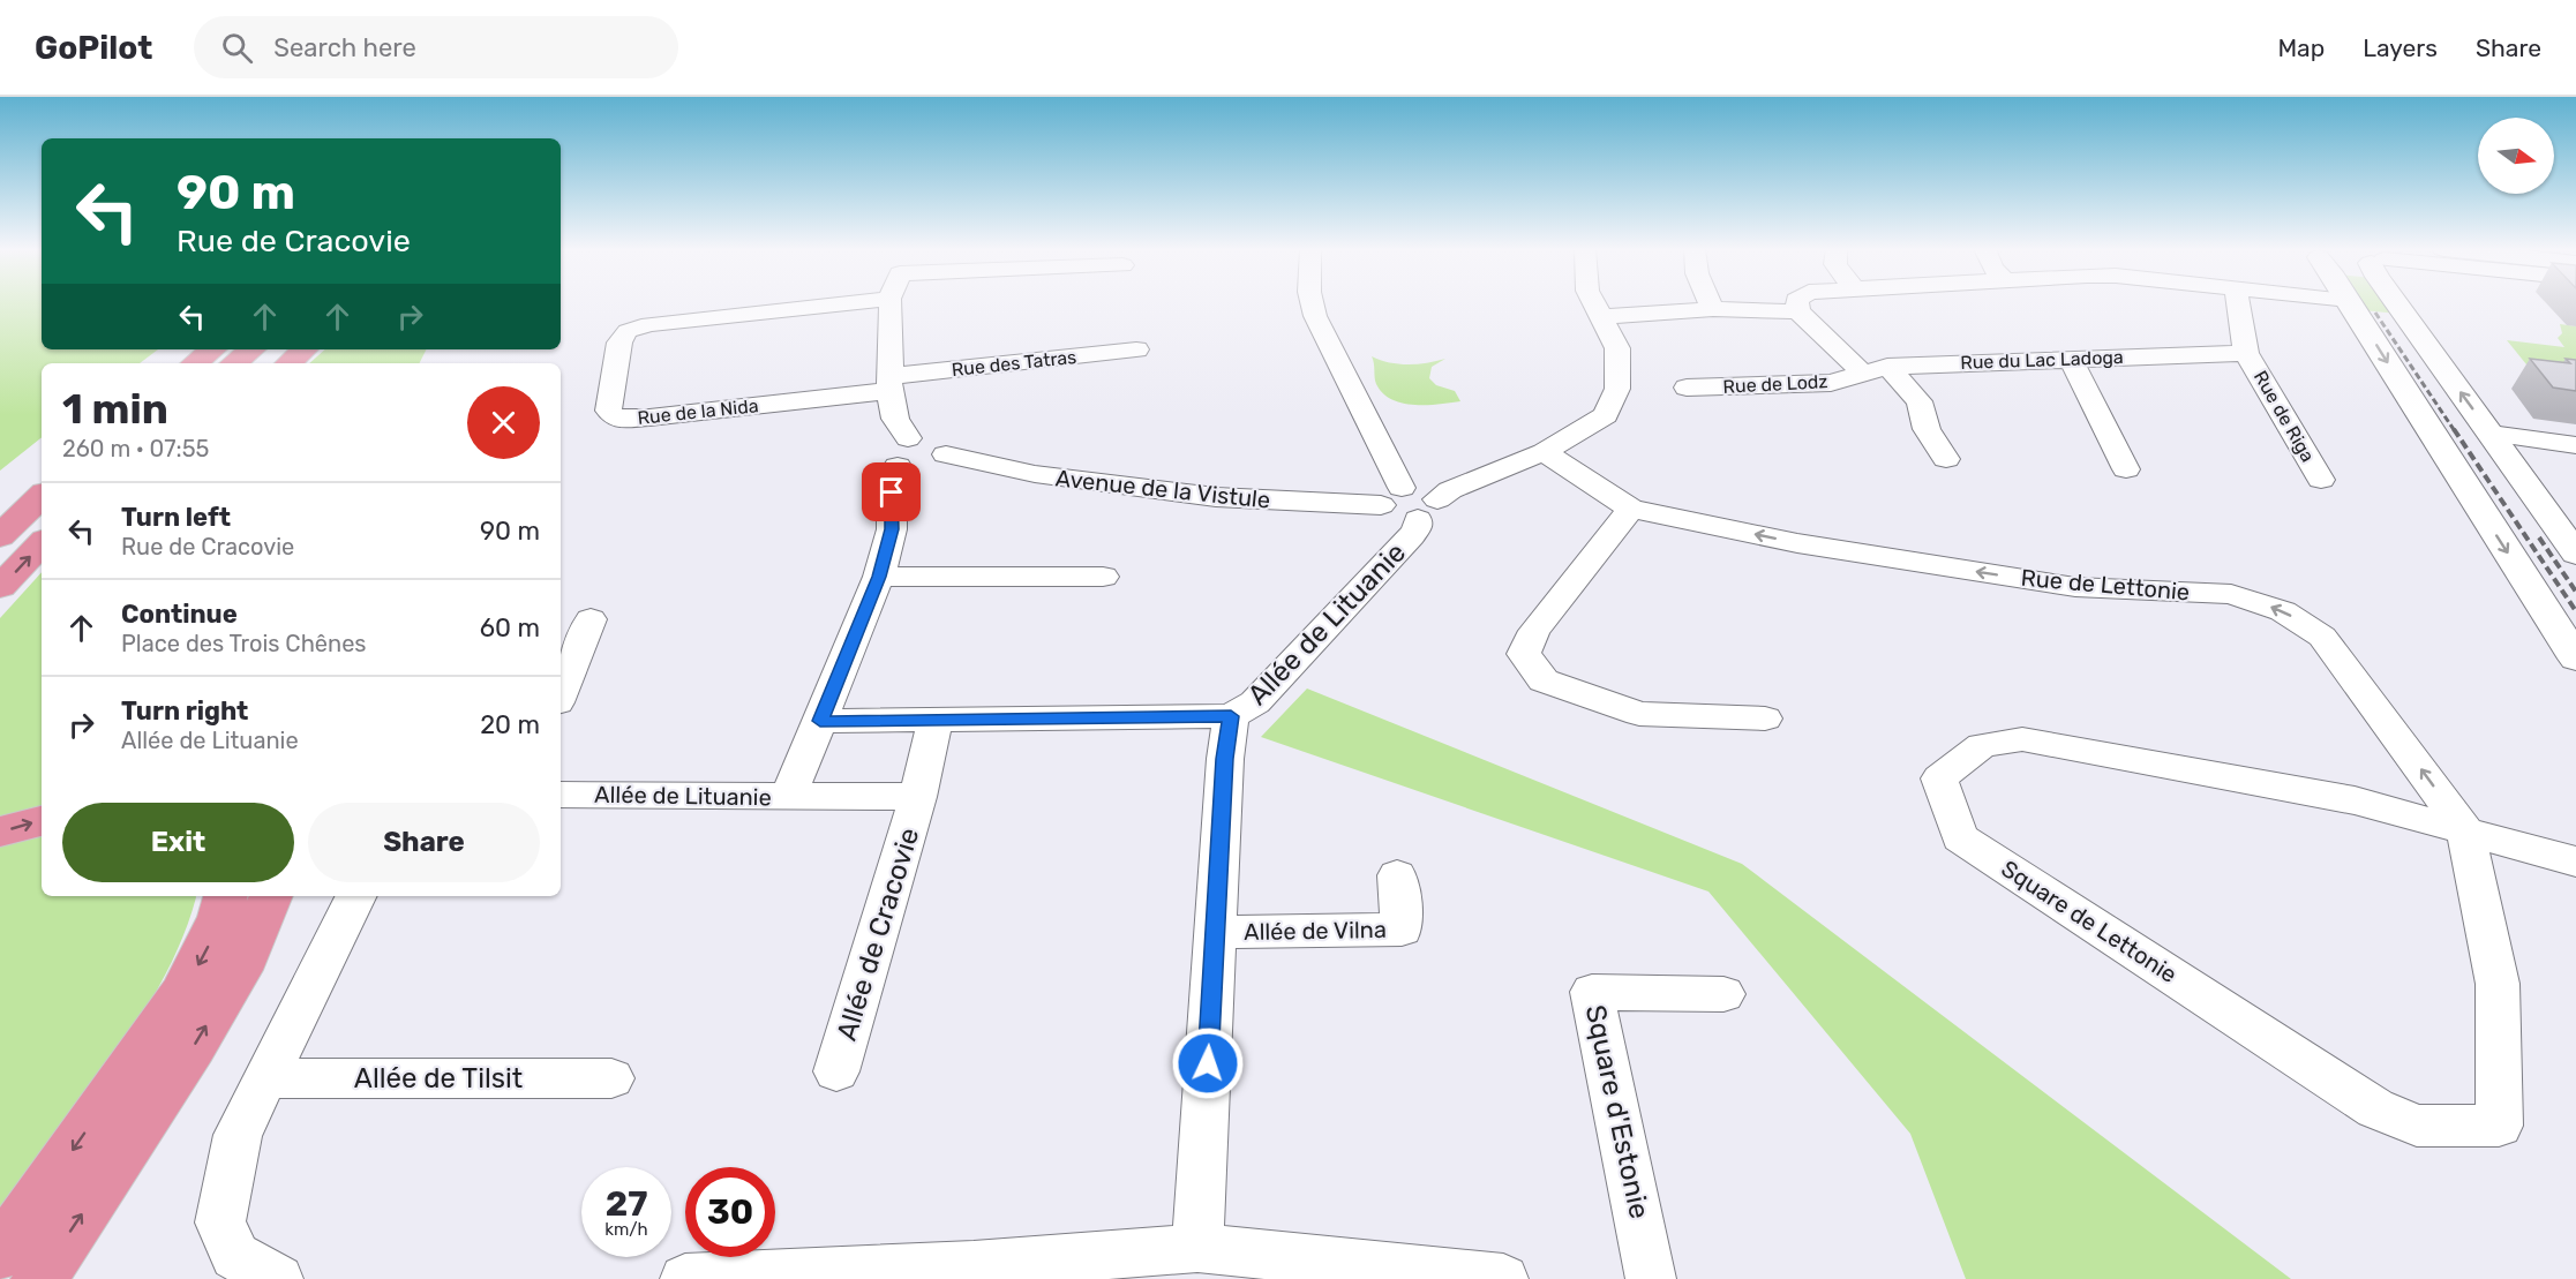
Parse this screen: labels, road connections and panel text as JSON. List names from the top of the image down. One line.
{"streets":{"street":["Rue du Lac Ladoga","Rue des Tatras","Rue de Lodz","Rue de la Nida","Rue de Riga","Avenue de la Vistule","Rue de Lettonie","Allée de Lituanie","Square de Lettonie","Allée de Vilna","Allée de Cracovie","Allée de Tilsit","Square d'Estonie"]},"crossings":[["Rue du Lac Ladoga","Rue de Lodz"],["Rue du Lac Ladoga","Rue de Riga"],["Rue des Tatras","Rue de la Nida"],["Avenue de la Vistule","Allée de Lituanie"],["Rue de Lettonie","Square de Lettonie"],["Allée de Lituanie","Allée de Vilna"]],"north":"right","page":{"header":"GoPilot","search":"Search here","nav":["Map","Layers","Share"],"turn":["90 m","Rue de Cracovie"],"heading":["1 min","260 m · 07:55"],"list":[{"name":"Turn left","note":"Rue de Cracovie","value":"90 m"},{"name":"Continue","note":"Place des Trois Chênes","value":"60 m"},{"name":"Turn right","note":"Allée de Lituanie","value":"20 m"}],"buttons":["Exit","Share"],"speed":"27 km/h","limit":"30"}}
